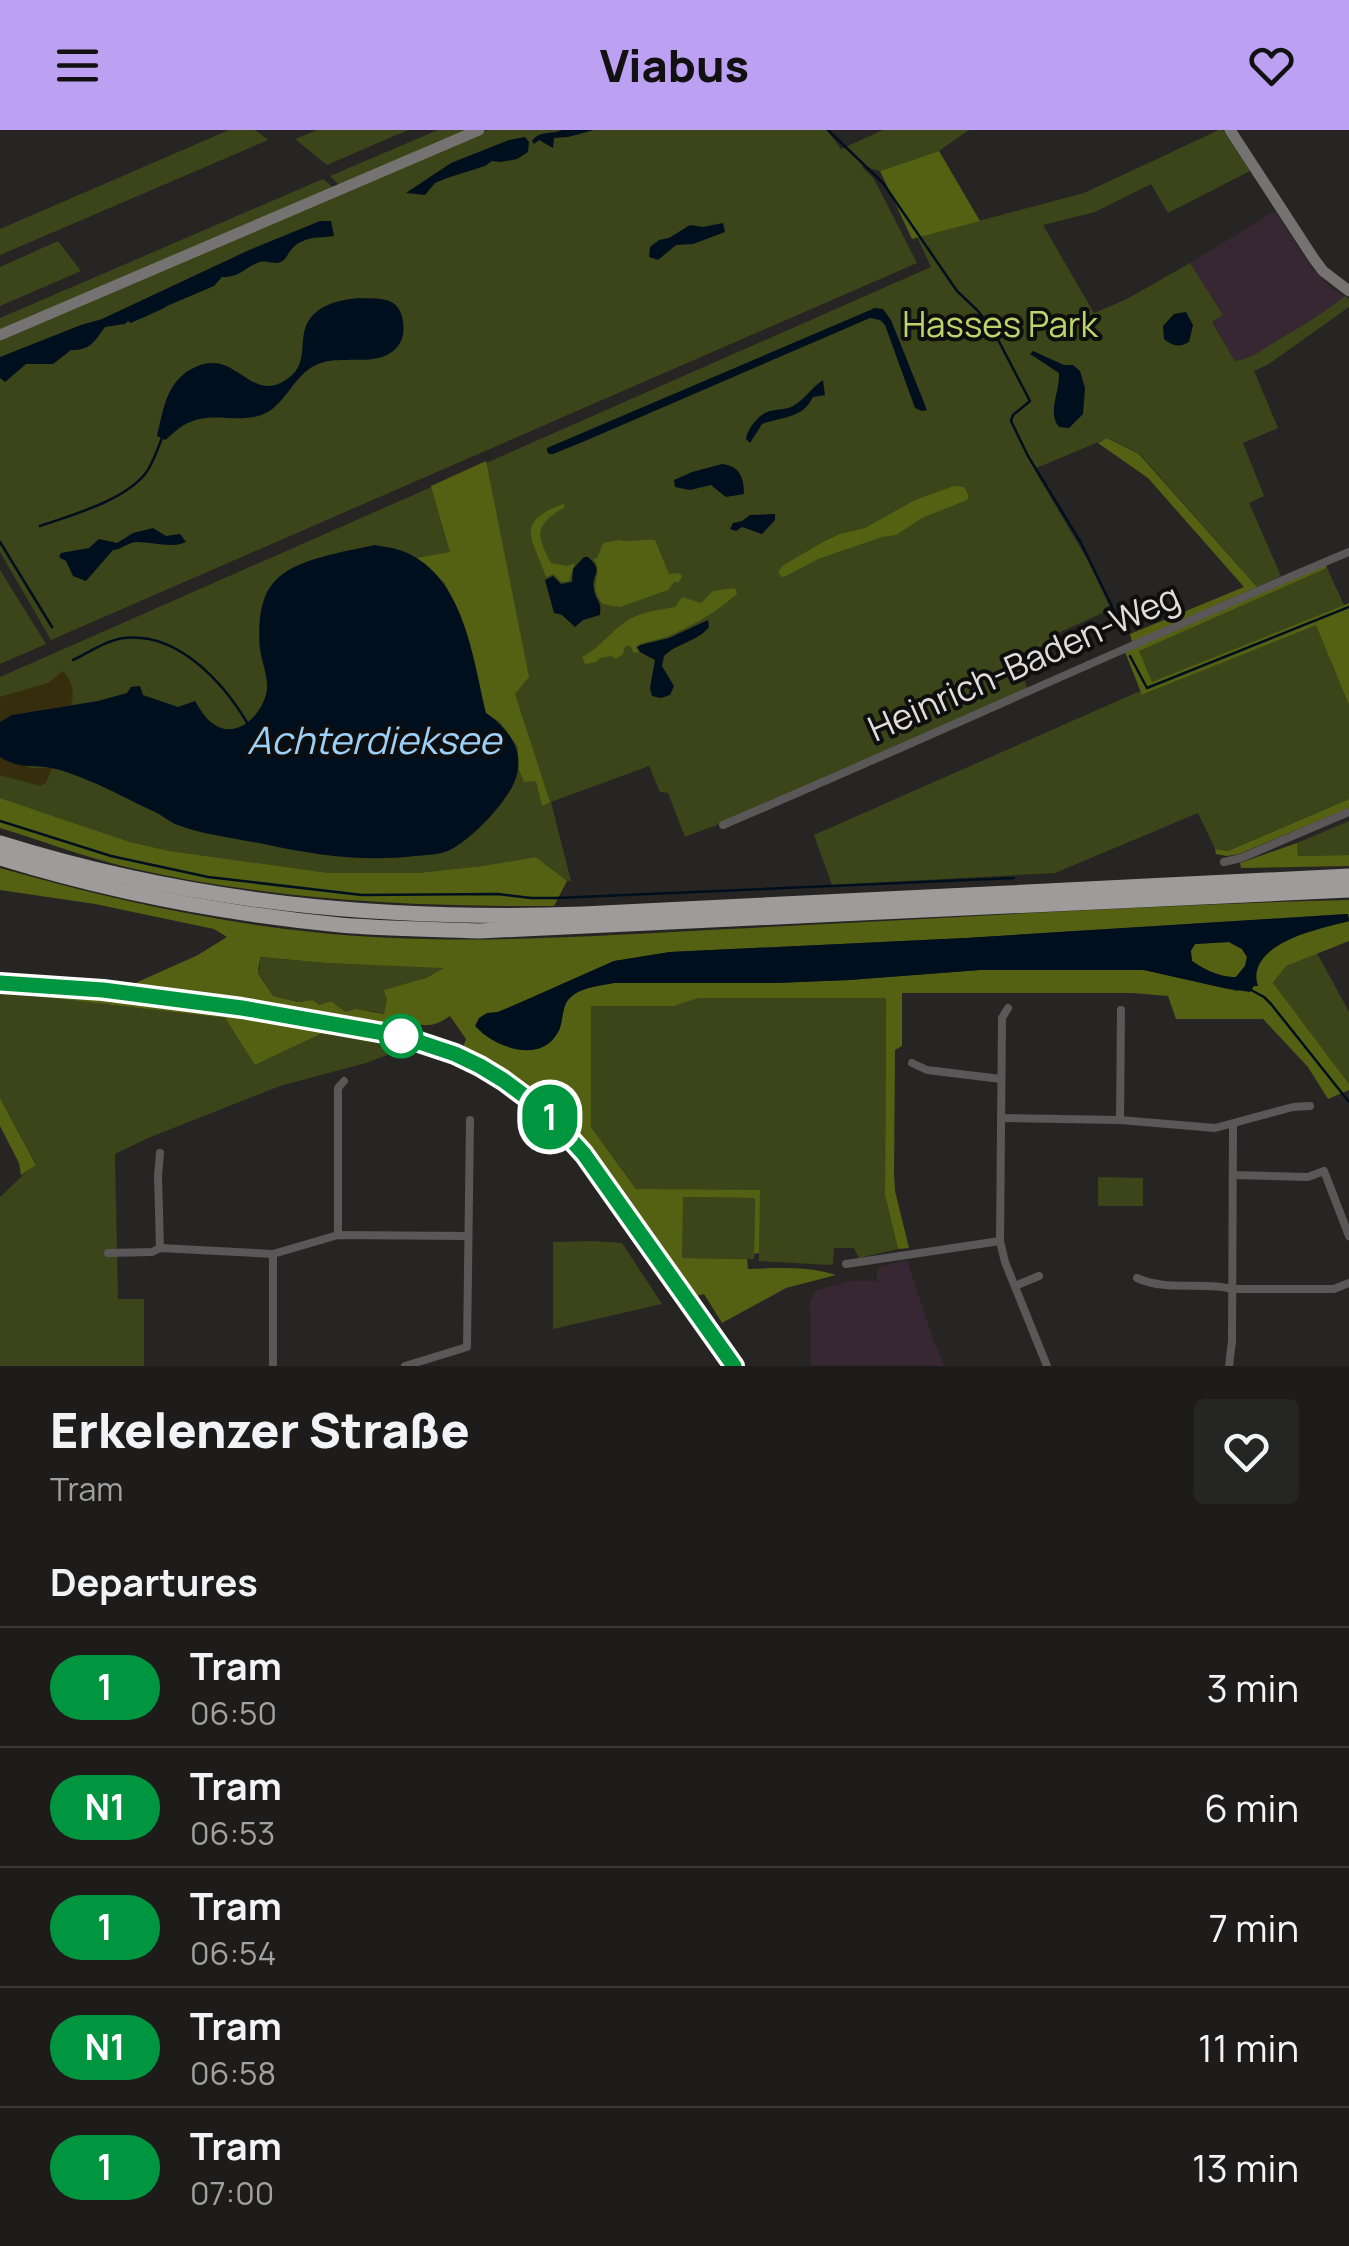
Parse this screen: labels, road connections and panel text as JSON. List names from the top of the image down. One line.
{"streets":{"street":["Heinrich-Baden-Weg"]},"water":["Achterdieksee"],"parks":["Hasses Park"],"lines":["tram line 1"],"page":{"header":"Viabus","on_map":"1","heading":[["Erkelenzer Straße","Tram"],"Departures"],"list":[{"mark":"1","name":"Tram","note":"06:50","value":"3 min"},{"mark":"N1","name":"Tram","note":"06:53","value":"6 min"},{"mark":"1","name":"Tram","note":"06:54","value":"7 min"},{"mark":"N1","name":"Tram","note":"06:58","value":"11 min"},{"mark":"1","name":"Tram","note":"07:00","value":"13 min"}]}}
